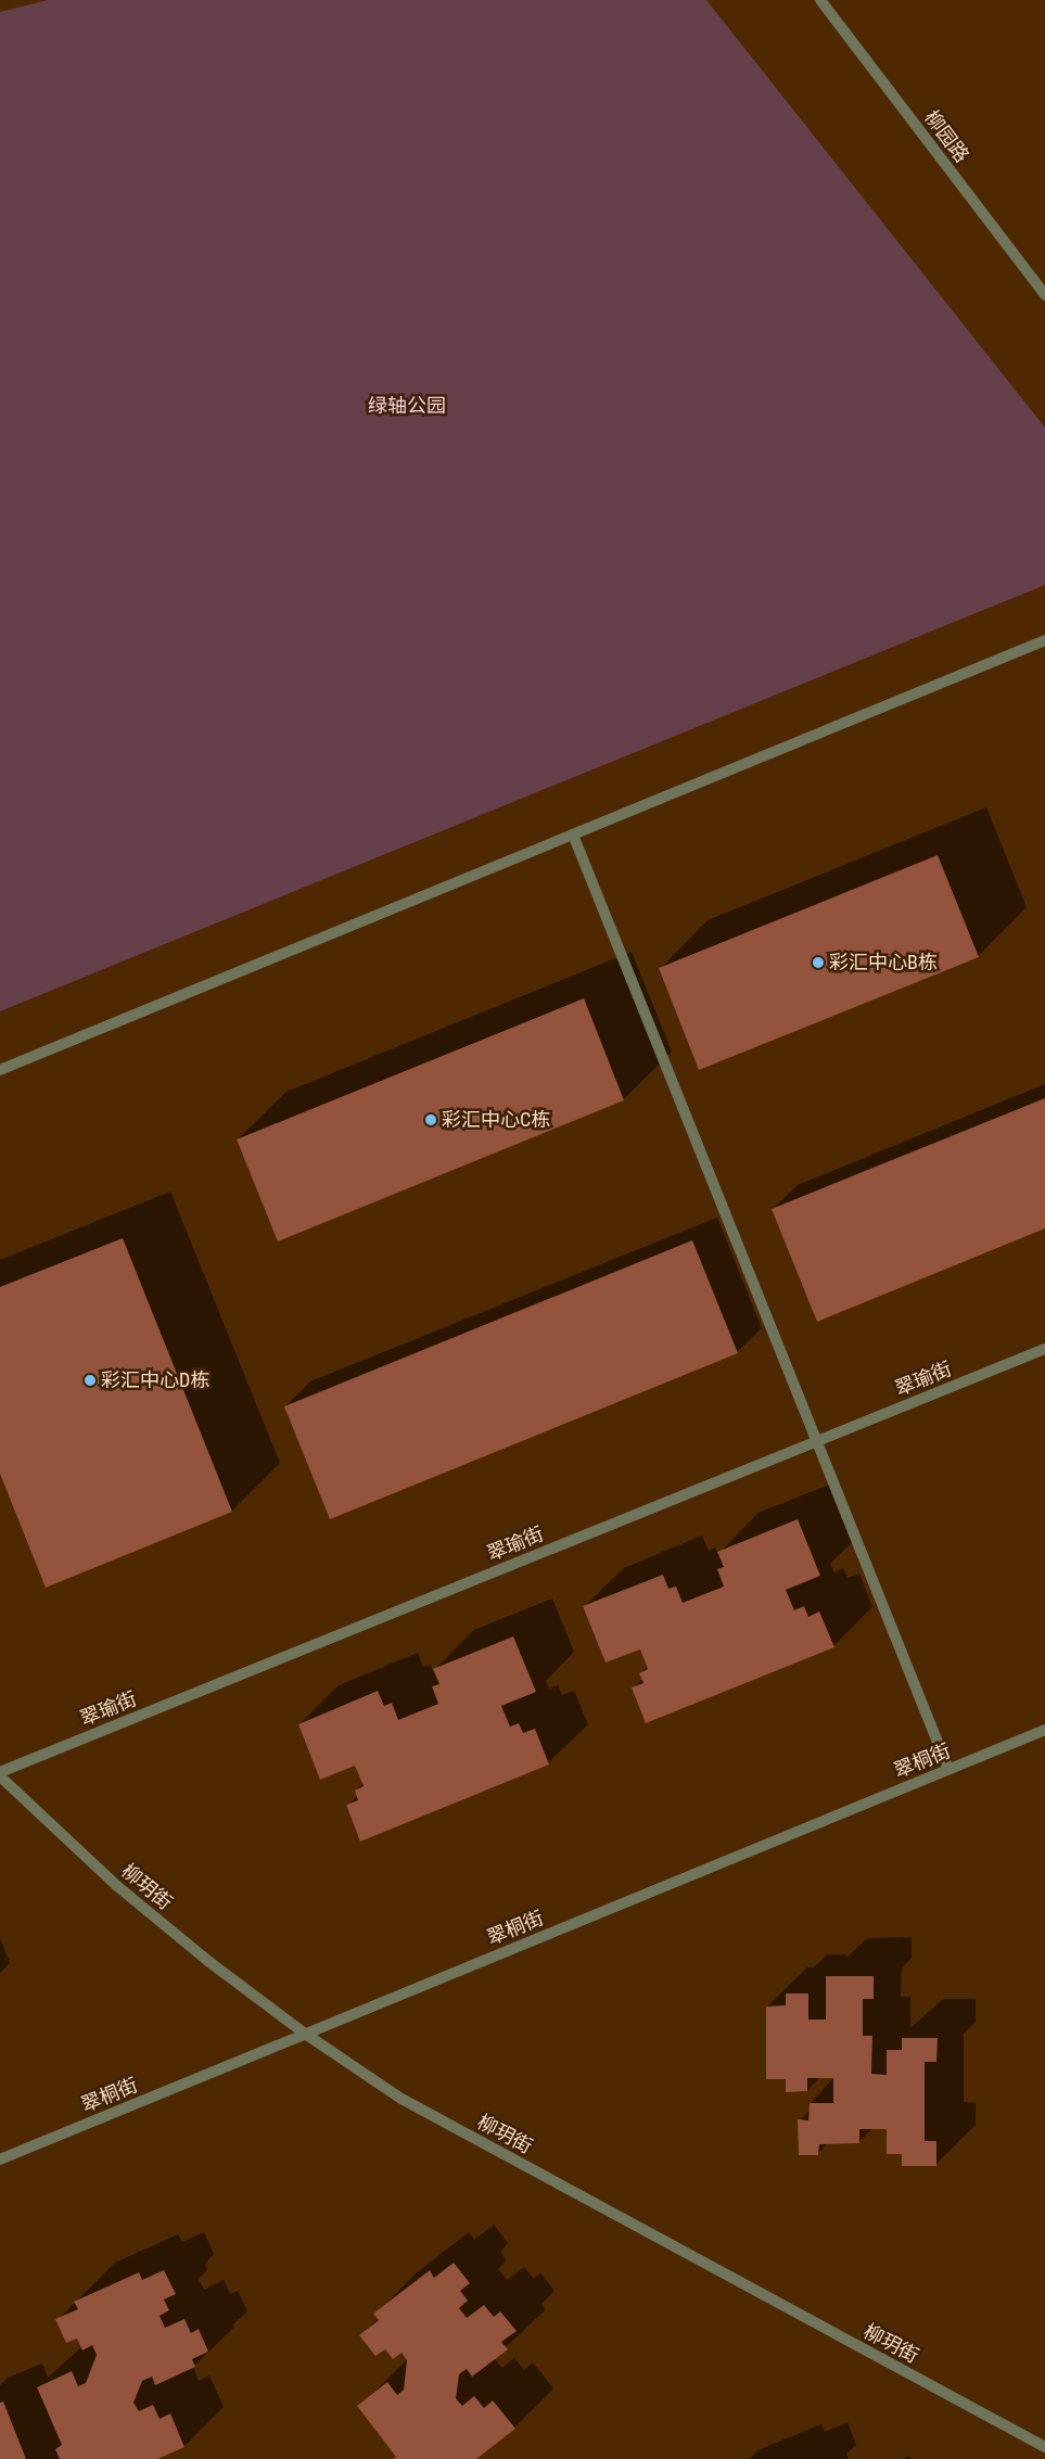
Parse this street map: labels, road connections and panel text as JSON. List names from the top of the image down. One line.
{"streets":{"street":["柳园路","翠瑜街","翠桐街","柳玥街"]},"crossings":[["翠瑜街","柳玥街"],["翠桐街","柳玥街"]],"parks":["绿轴公园"],"places":["彩汇中心B栋","彩汇中心C栋","彩汇中心D栋"]}
